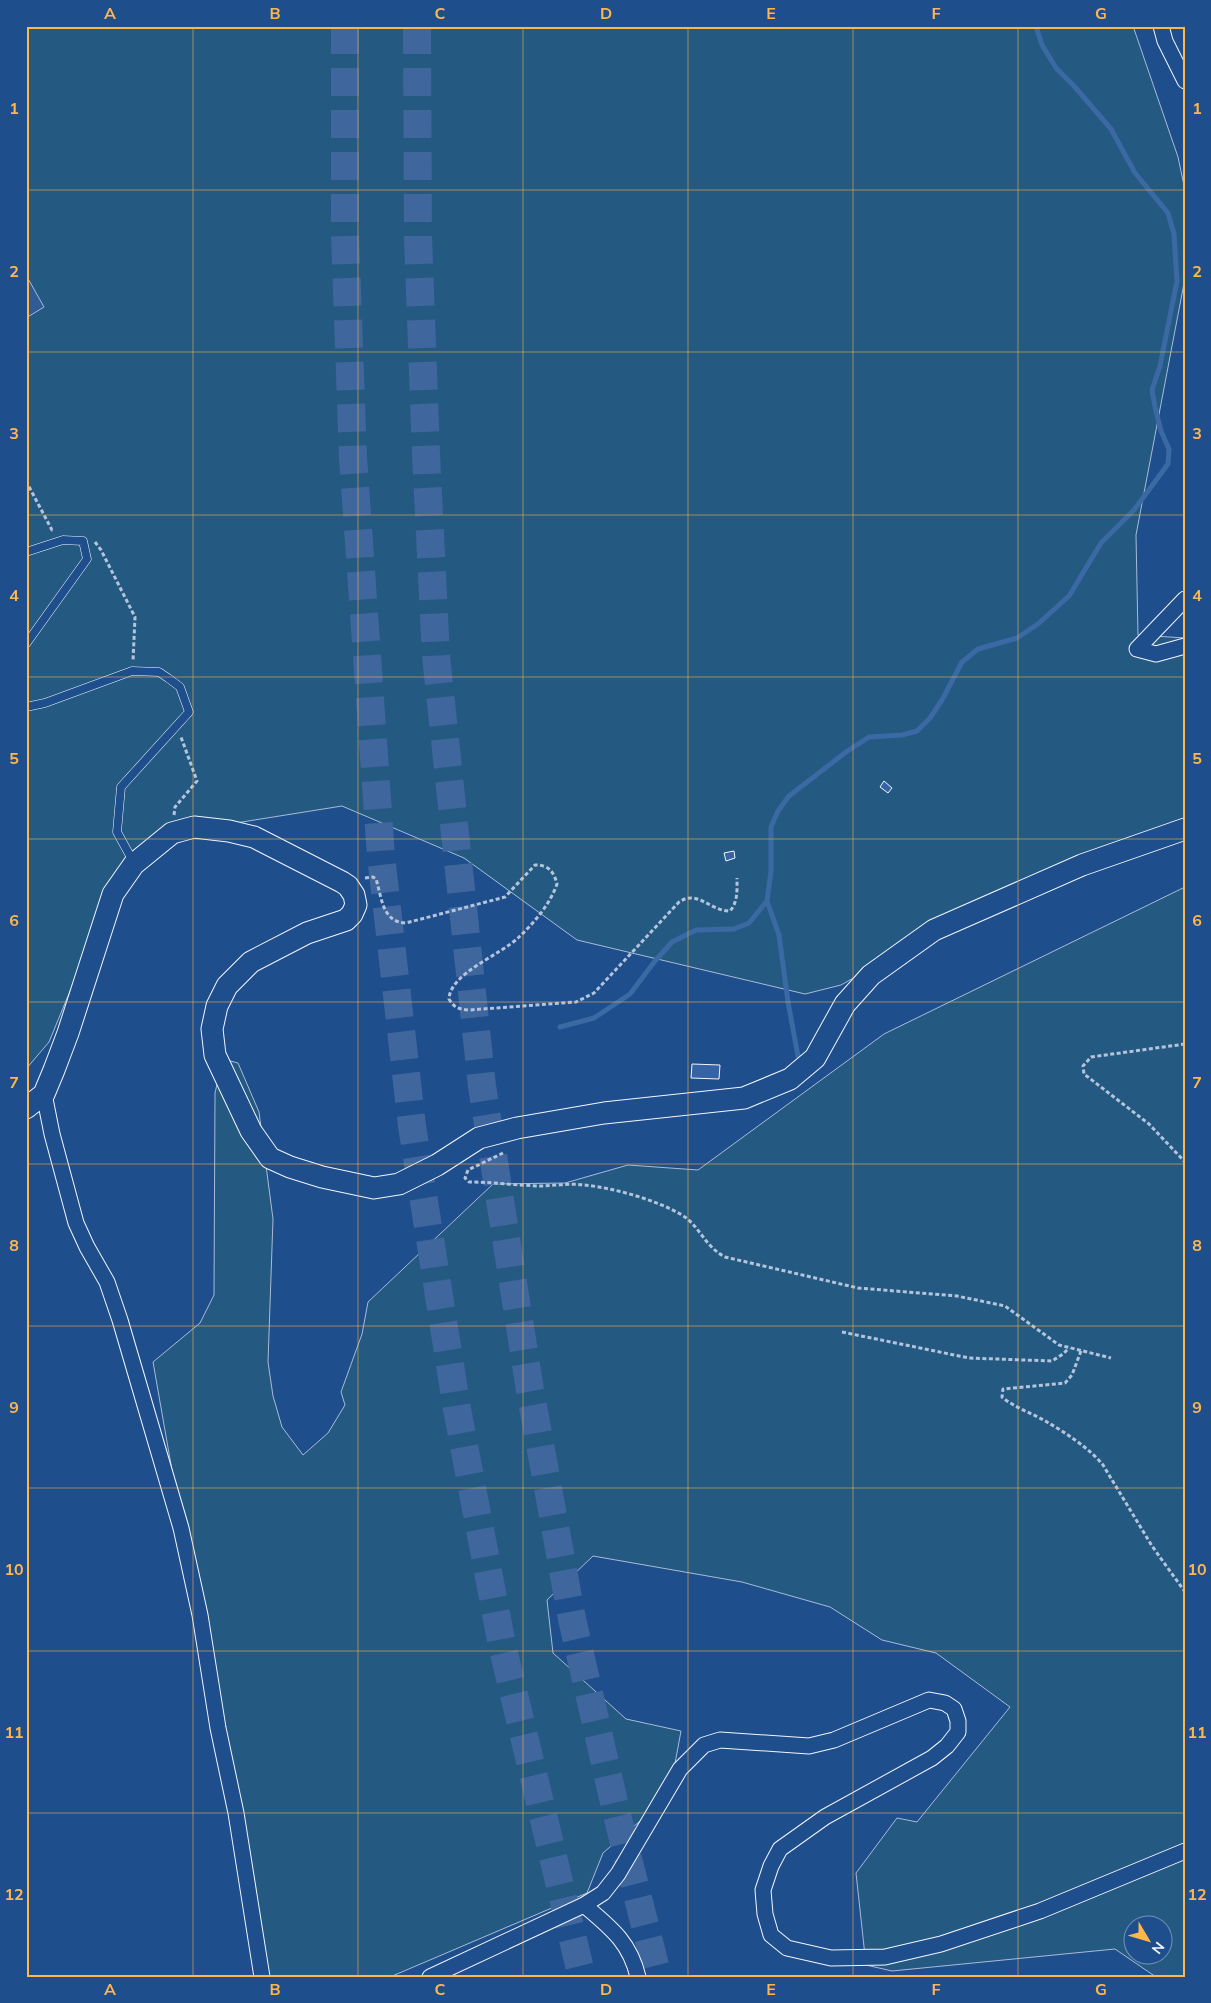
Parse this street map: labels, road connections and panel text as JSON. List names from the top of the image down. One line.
{"north":"bottom right","grid":{"columns":["A","B","C","D","E","F","G"],"rows":["1","2","3","4","5","6","7","8","9","10","11","12"]}}
